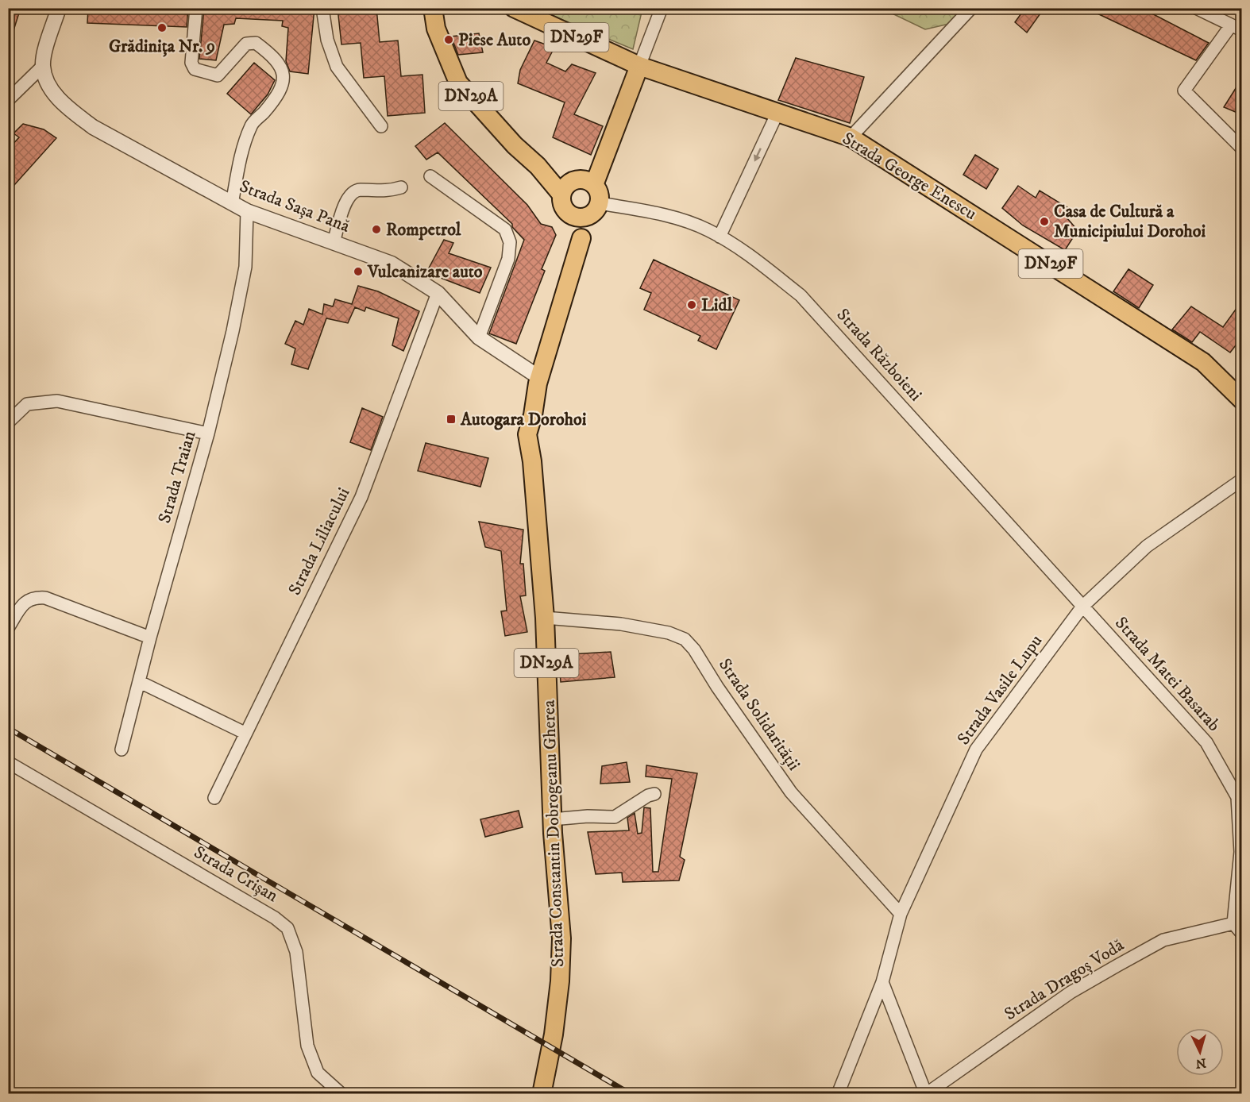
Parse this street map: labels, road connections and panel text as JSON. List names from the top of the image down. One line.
{"streets":{"main road":["DN29F","DN29A","Strada George Enescu","Strada Constantin Dobrogeanu Gherea"],"street":["Strada Sașa Pană","Strada Războieni","Strada Traian","Strada Liliacului","Strada Matei Basarab","Strada Vasile Lupu","Strada Solidarității","Strada Crișan","Strada Dragoș Vodă"]},"crossings":[["DN29A","Strada Războieni"],["DN29A","Strada Constantin Dobrogeanu Gherea"],["Strada Sașa Pană","Strada Traian"],["Strada Sașa Pană","Strada Liliacului"],["Strada Sașa Pană","Strada Constantin Dobrogeanu Gherea"],["Strada Războieni","Strada Matei Basarab"],["Strada Războieni","Strada Vasile Lupu"],["Strada Războieni","Strada Constantin Dobrogeanu Gherea"],["Strada Matei Basarab","Strada Vasile Lupu"],["Strada Matei Basarab","Strada Dragoș Vodă"],["Strada Vasile Lupu","Strada Solidarității"],["Strada Solidarității","Strada Constantin Dobrogeanu Gherea"]],"places":{"other":["Grădinița Nr. 9","Piese Auto","Casa de Cultură a Municipiului Dorohoi","Rompetrol","Vulcanizare auto","Lidl"],"transit":["Autogara Dorohoi"]},"north":"bottom"}
